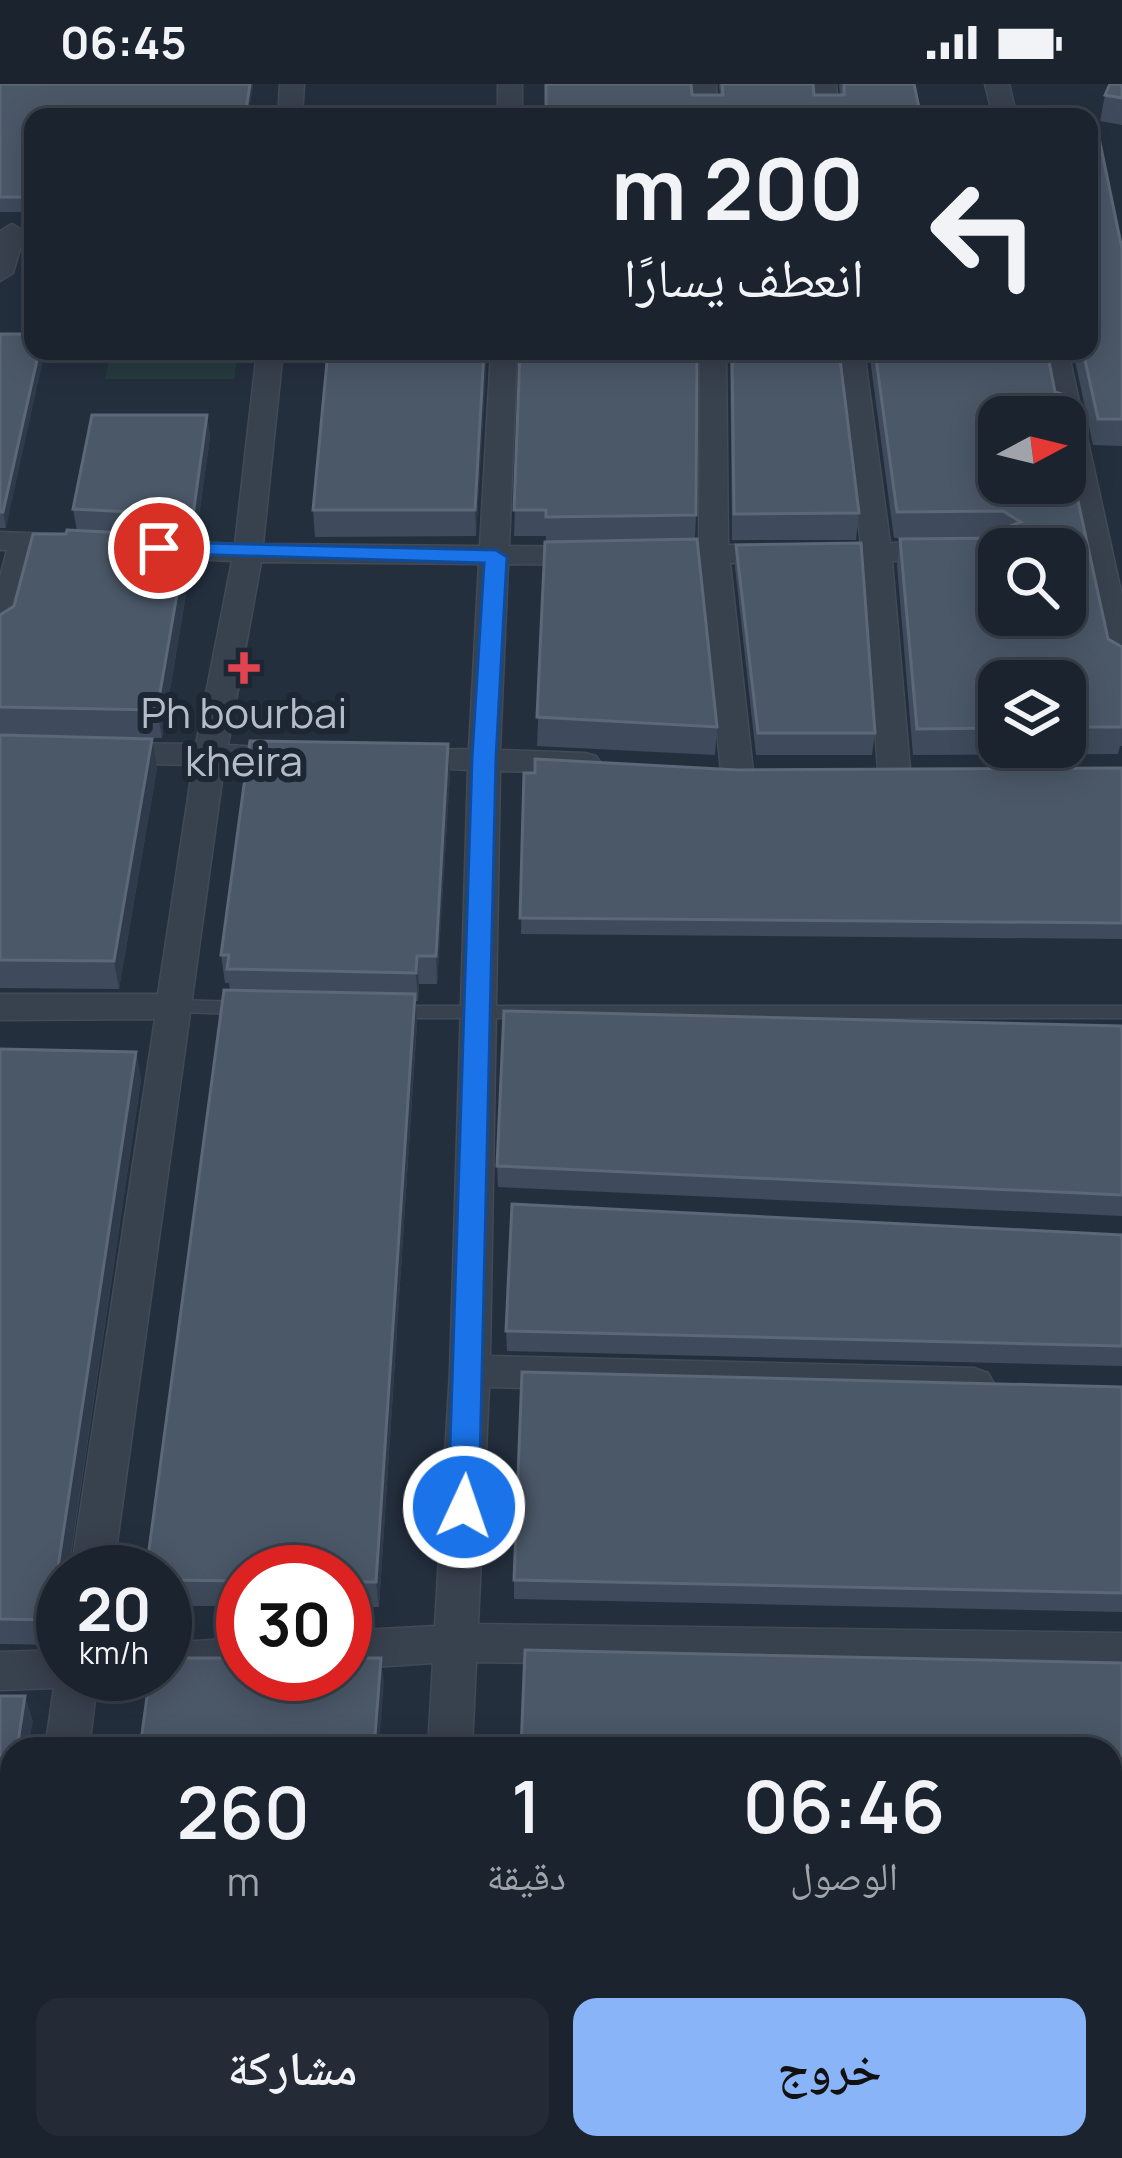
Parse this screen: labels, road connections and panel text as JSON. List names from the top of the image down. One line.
{"places":{"health":["Ph bourbai kheira"]},"north":"right","page":{"status":"06:45","turn":["200 m","انعطف يسارًا"],"speed":"20 km/h","limit":"30","eta":["06:46","الوصول","1","دقيقة","260","m"],"buttons":["خروج","مشاركة"]}}
